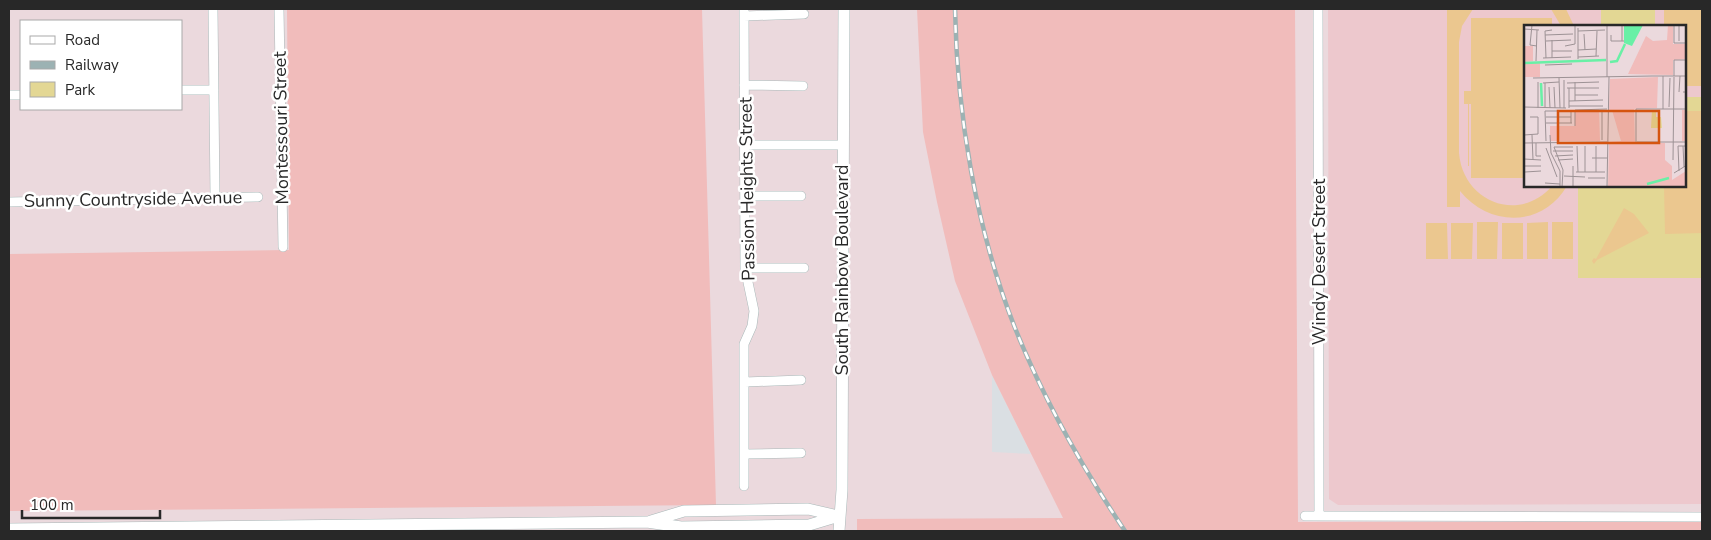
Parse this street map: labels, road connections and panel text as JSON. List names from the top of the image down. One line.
{"streets":{"street":["Montessouri Street","Passion Heights Street","Sunny Countryside Avenue","Windy Desert Street","South Rainbow Boulevard"]},"legend":["Road","Railway","Park"],"scale_bar":"100 m"}
